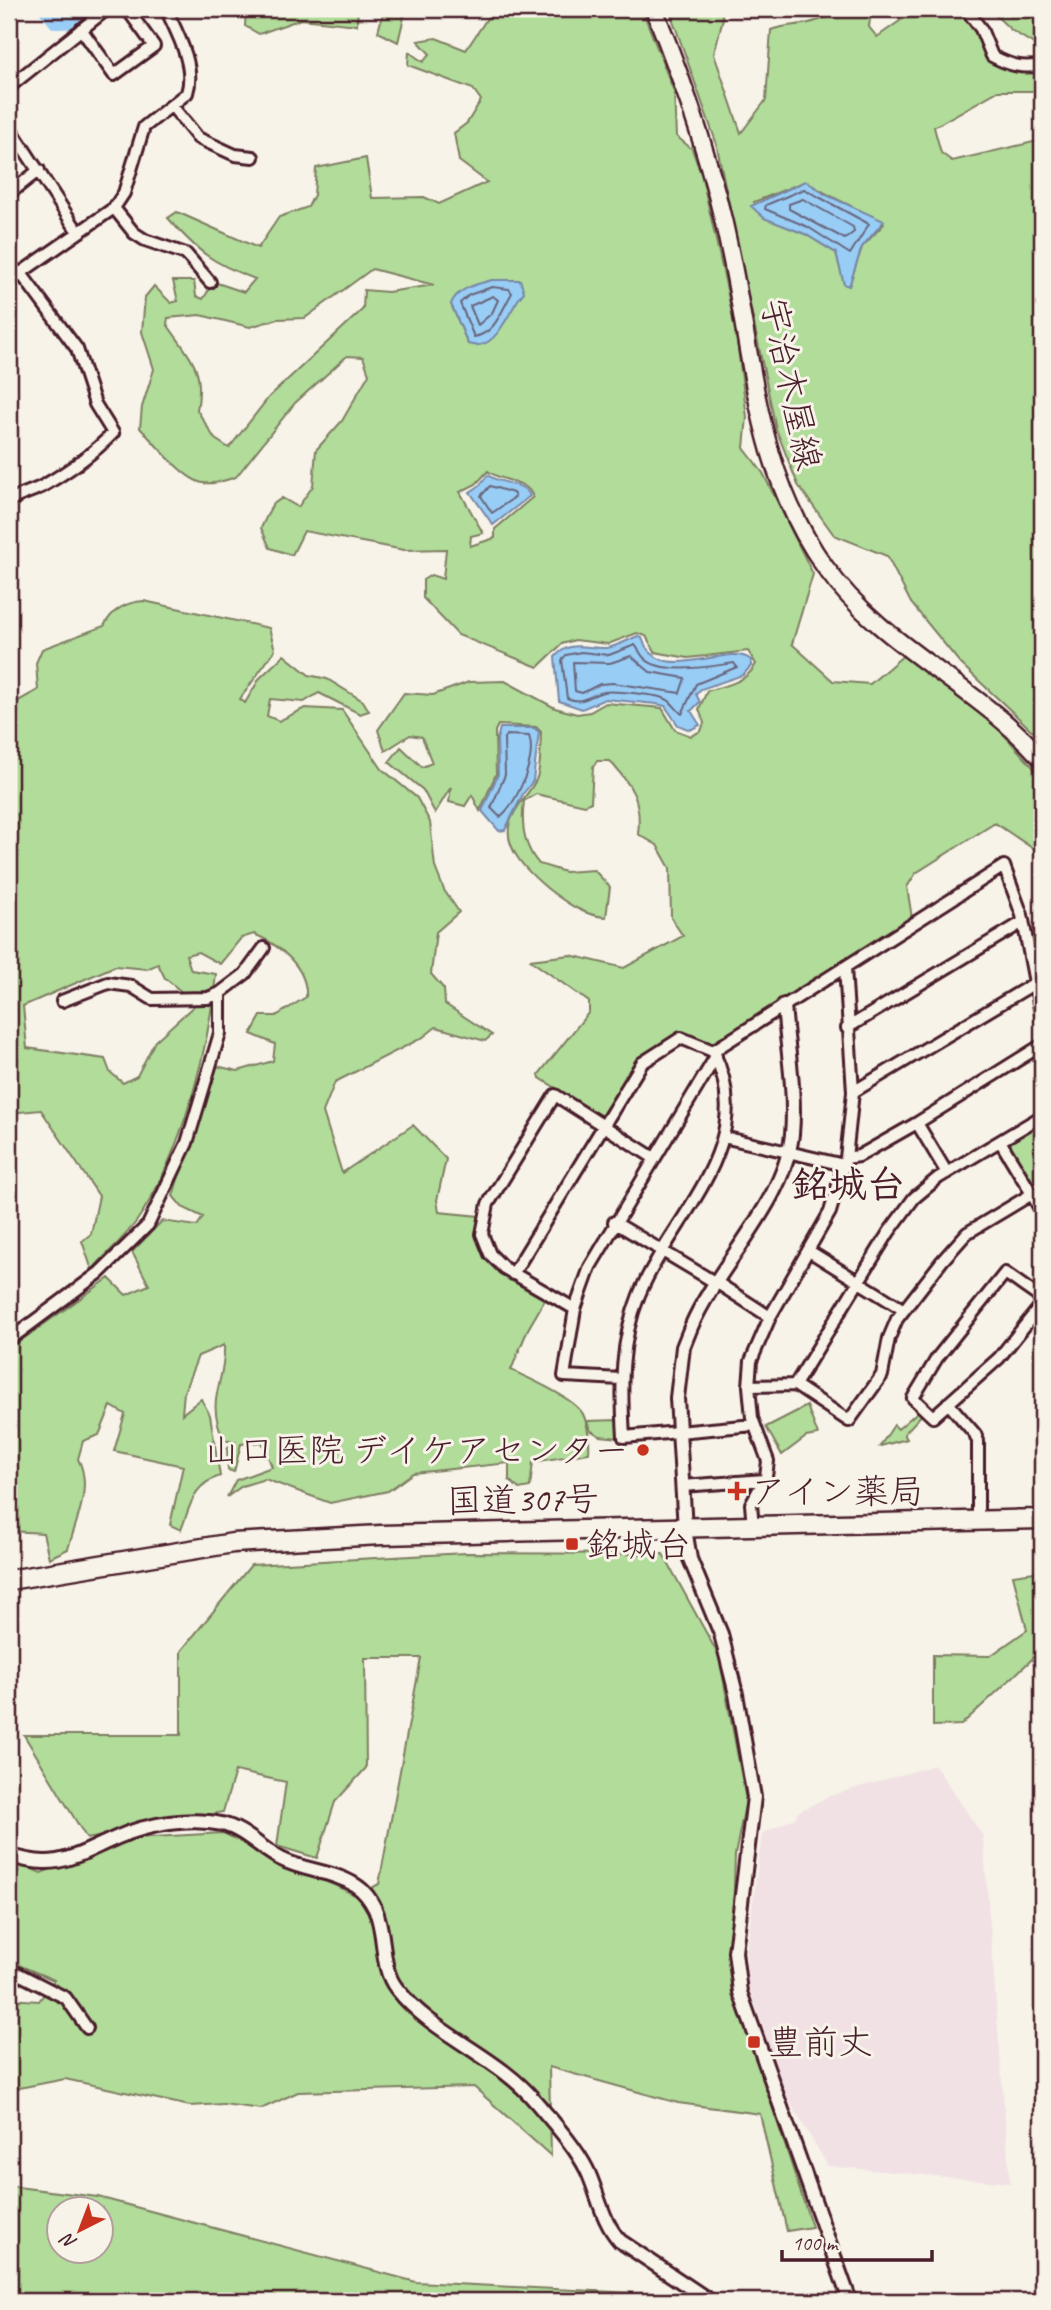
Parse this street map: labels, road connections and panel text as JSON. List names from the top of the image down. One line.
{"streets":{"highway":["国道307号"],"main road":["宇治木屋線"]},"districts":["銘城台"],"places":{"other":["山口医院 デイケアセンター"],"health":["アイン薬局"],"transit":["銘城台","豊前丈"]},"scale_bar":"100 m","north":"bottom left"}
